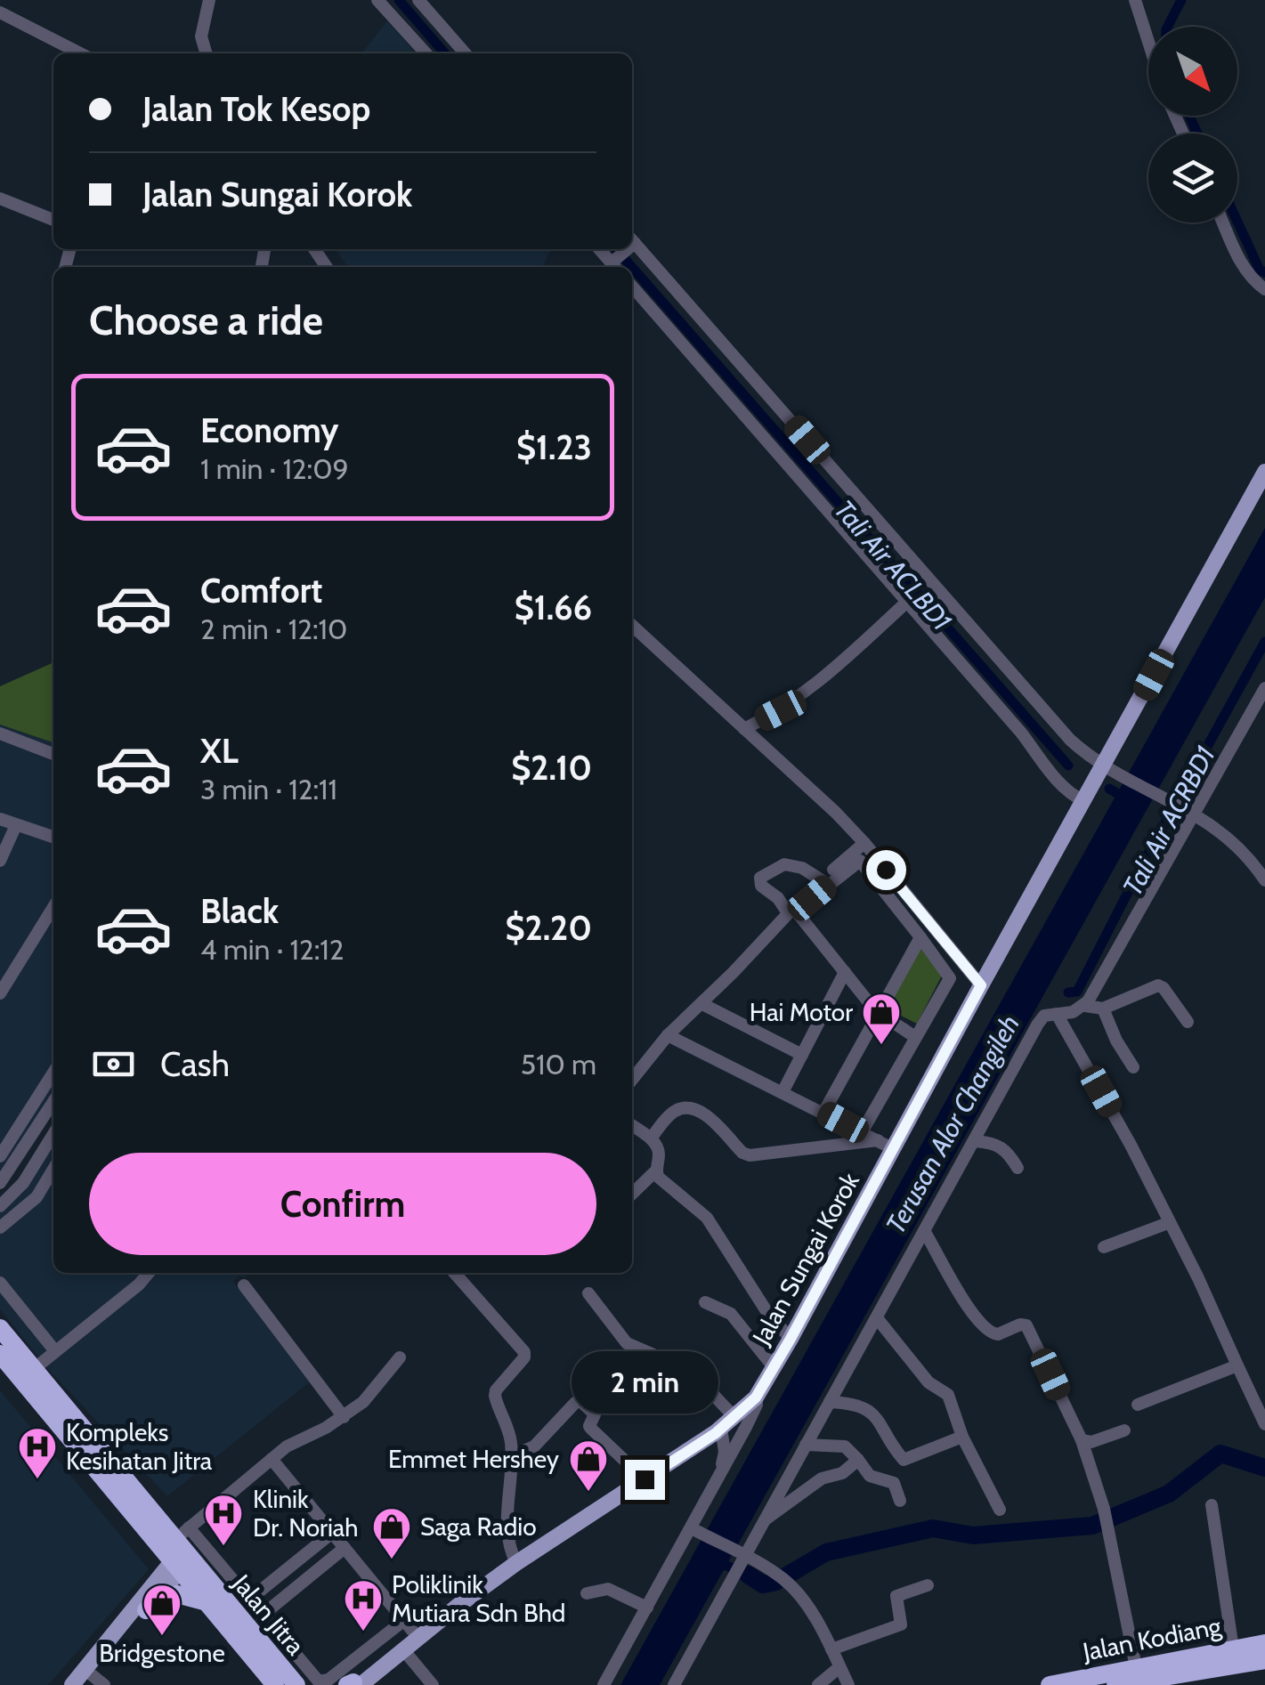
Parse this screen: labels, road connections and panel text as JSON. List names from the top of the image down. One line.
{"streets":{"highway":["Jalan Jitra","Jalan Kodiang"],"main road":["Jalan Sungai Korok"]},"water":["Tali Air ACLBD1","Tali Air ACRBD1","Terusan Alor Changileh"],"places":{"shop":["Hai Motor","Emmet Hershey","Saga Radio","Bridgestone"],"hospital":["Kompleks Kesihatan Jitra","Klinik Dr. Noriah","Poliklinik Mutiara Sdn Bhd"]},"north":"bottom right","page":{"banner":["Jalan Tok Kesop","Jalan Sungai Korok"],"heading":"Choose a ride","list":[{"name":"Economy","note":"1 min · 12:09","value":"$1.23"},{"name":"Comfort","note":"2 min · 12:10","value":"$1.66"},{"name":"XL","note":"3 min · 12:11","value":"$2.10"},{"name":"Black","note":"4 min · 12:12","value":"$2.20"}],"pay":["Cash","510 m"],"buttons":"Confirm","bubble":"2 min"}}
